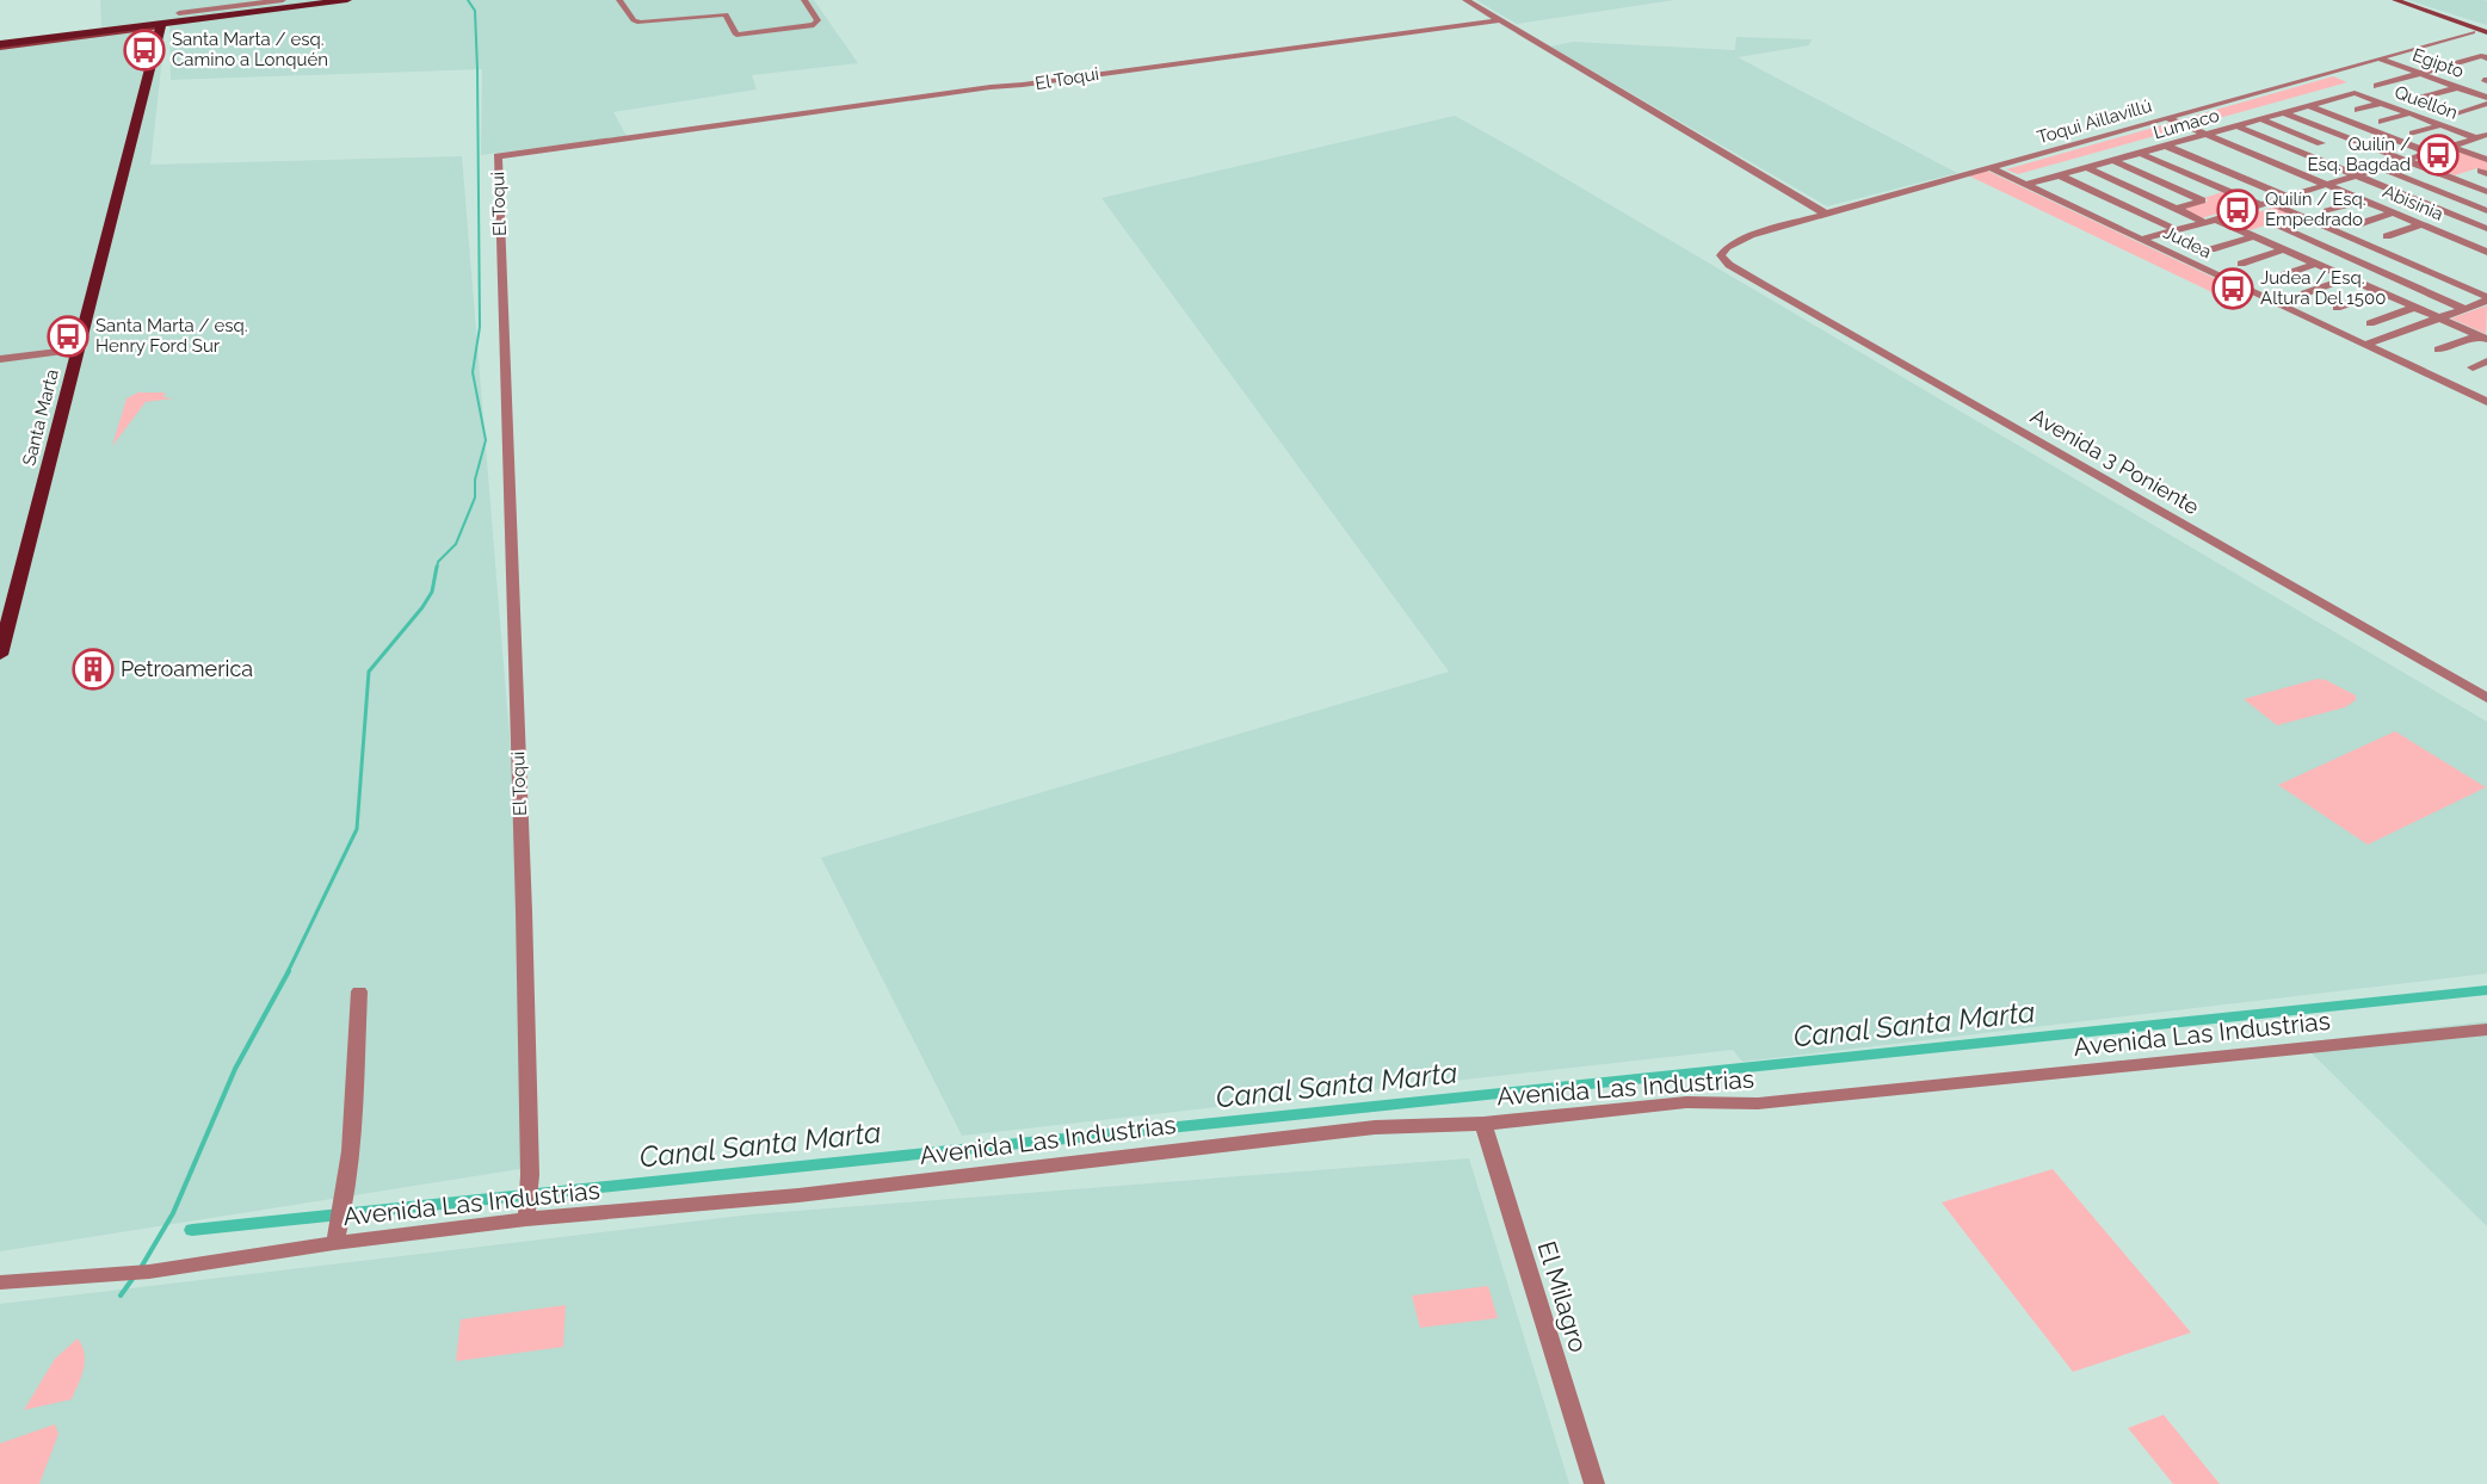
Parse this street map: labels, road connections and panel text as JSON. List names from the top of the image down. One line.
{"streets":{"main road":["Santa Marta"],"street":["Egipto","El Toqui","Quellón","Toqui Aillavillú","Lumaco","Abisinia","Judea","Avenida 3 Poniente","Avenida Las Industrias","El Milagro"]},"crossings":[["Egipto","Toqui Aillavillú"],["El Toqui","Avenida Las Industrias"],["Quellón","Lumaco"],["Toqui Aillavillú","Abisinia"],["Toqui Aillavillú","Judea"],["Toqui Aillavillú","Avenida 3 Poniente"],["Lumaco","Abisinia"],["Lumaco","Judea"],["Avenida Las Industrias","El Milagro"]],"water":["Canal Santa Marta"],"places":{"bus stop":["Santa Marta / esq. Camino a Lonquén","Quilín / Esq. Bagdad","Quilín / Esq. Empedrado","Judea / Esq. Altura Del 1500","Santa Marta / esq. Henry Ford Sur"],"building":["Petroamerica"]}}
